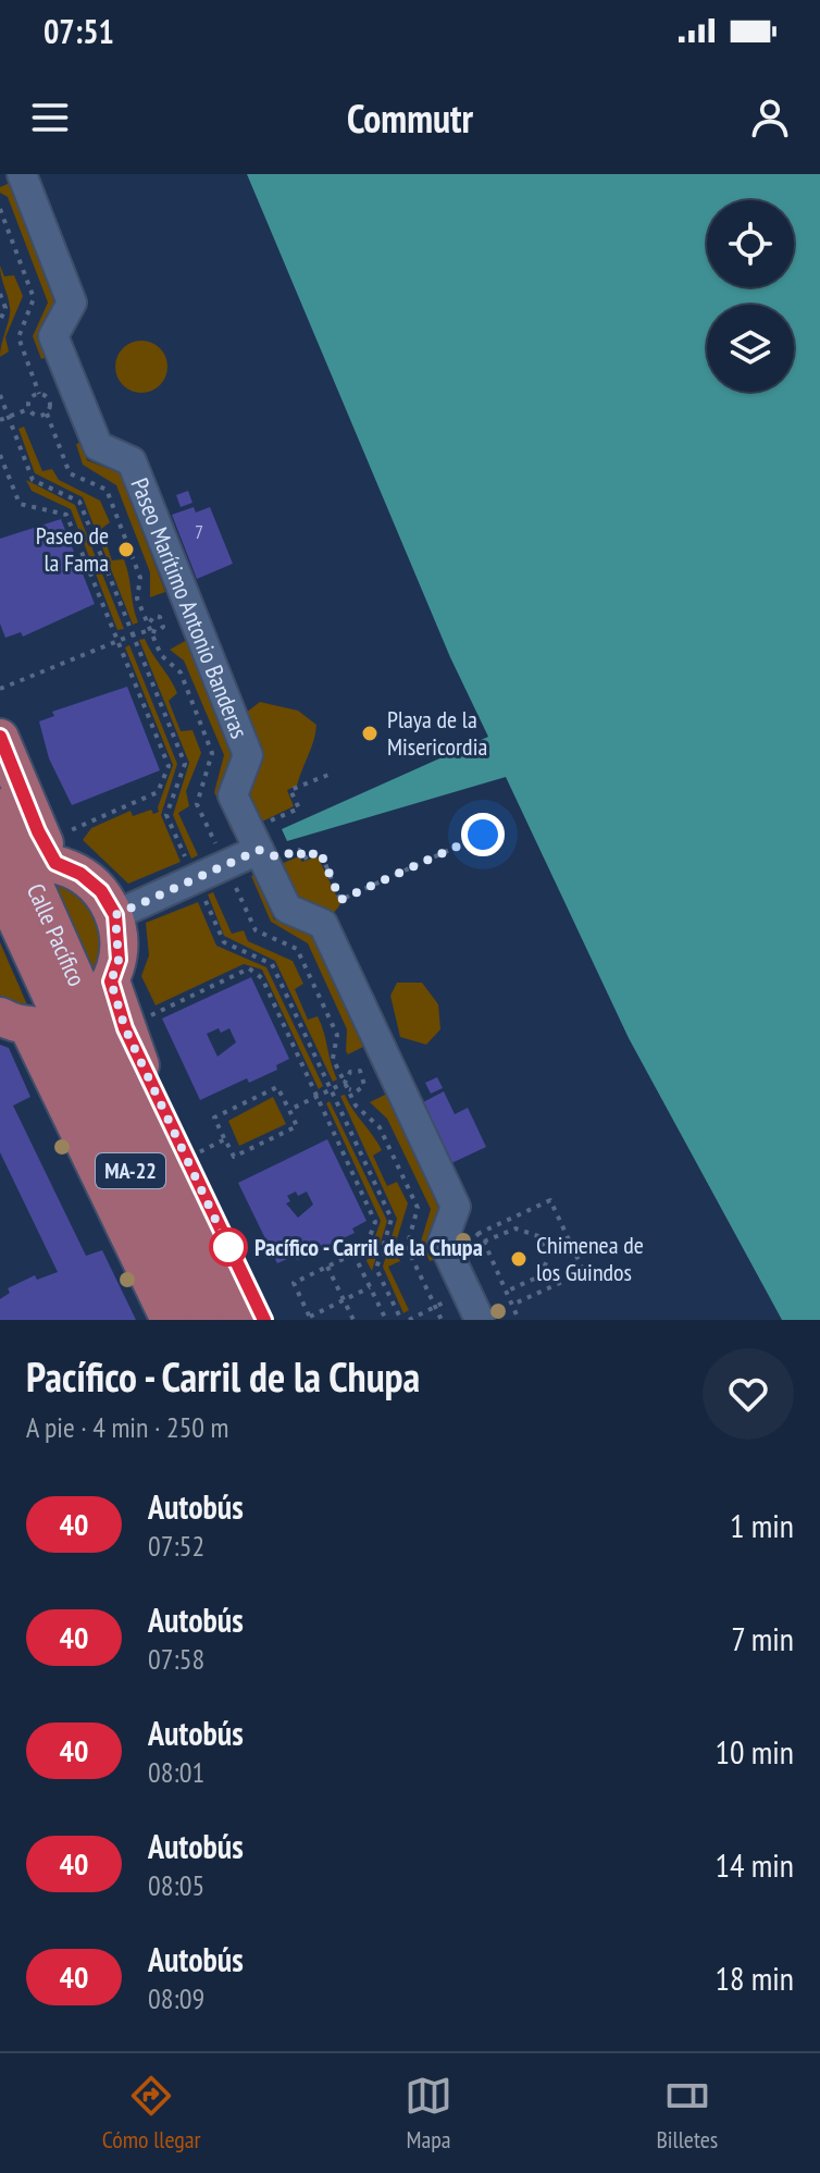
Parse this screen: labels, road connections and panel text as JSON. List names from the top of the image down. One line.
{"streets":{"main road":["Calle Pacífico","MA-22"],"street":["Paseo Marítimo Antonio Banderas"]},"places":["Paseo de la Fama","Playa de la Misericordia","Pacífico - Carril de la Chupa","Chimenea de los Guindos"],"lines":["bus line 40"],"house_numbers":["7"],"page":{"status":"07:51","header":"Commutr","heading":["Pacífico - Carril de la Chupa","A pie · 4 min · 250 m"],"list":[{"mark":"40","name":"Autobús","note":"07:52","value":"1 min"},{"mark":"40","name":"Autobús","note":"07:58","value":"7 min"},{"mark":"40","name":"Autobús","note":"08:01","value":"10 min"},{"mark":"40","name":"Autobús","note":"08:05","value":"14 min"},{"mark":"40","name":"Autobús","note":"08:09","value":"18 min"}],"tabs":["Cómo llegar","Mapa","Billetes"]}}
